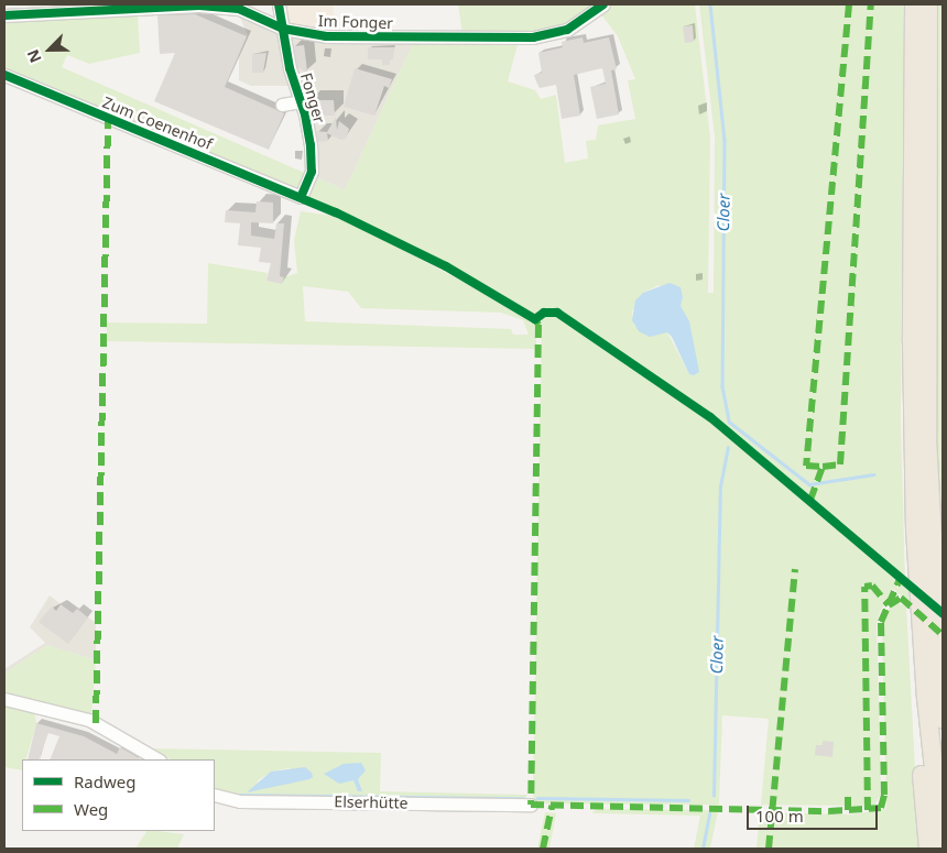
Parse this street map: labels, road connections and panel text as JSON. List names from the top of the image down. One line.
{"streets":{"street":["Im Fonger","Fonger","Zum Coenenhof","Elserhütte"]},"crossings":[["Im Fonger","Fonger"],["Fonger","Zum Coenenhof"]],"water":["Cloer"],"legend":["Radweg","Weg"],"scale_bar":"100 m","north":"bottom left"}
